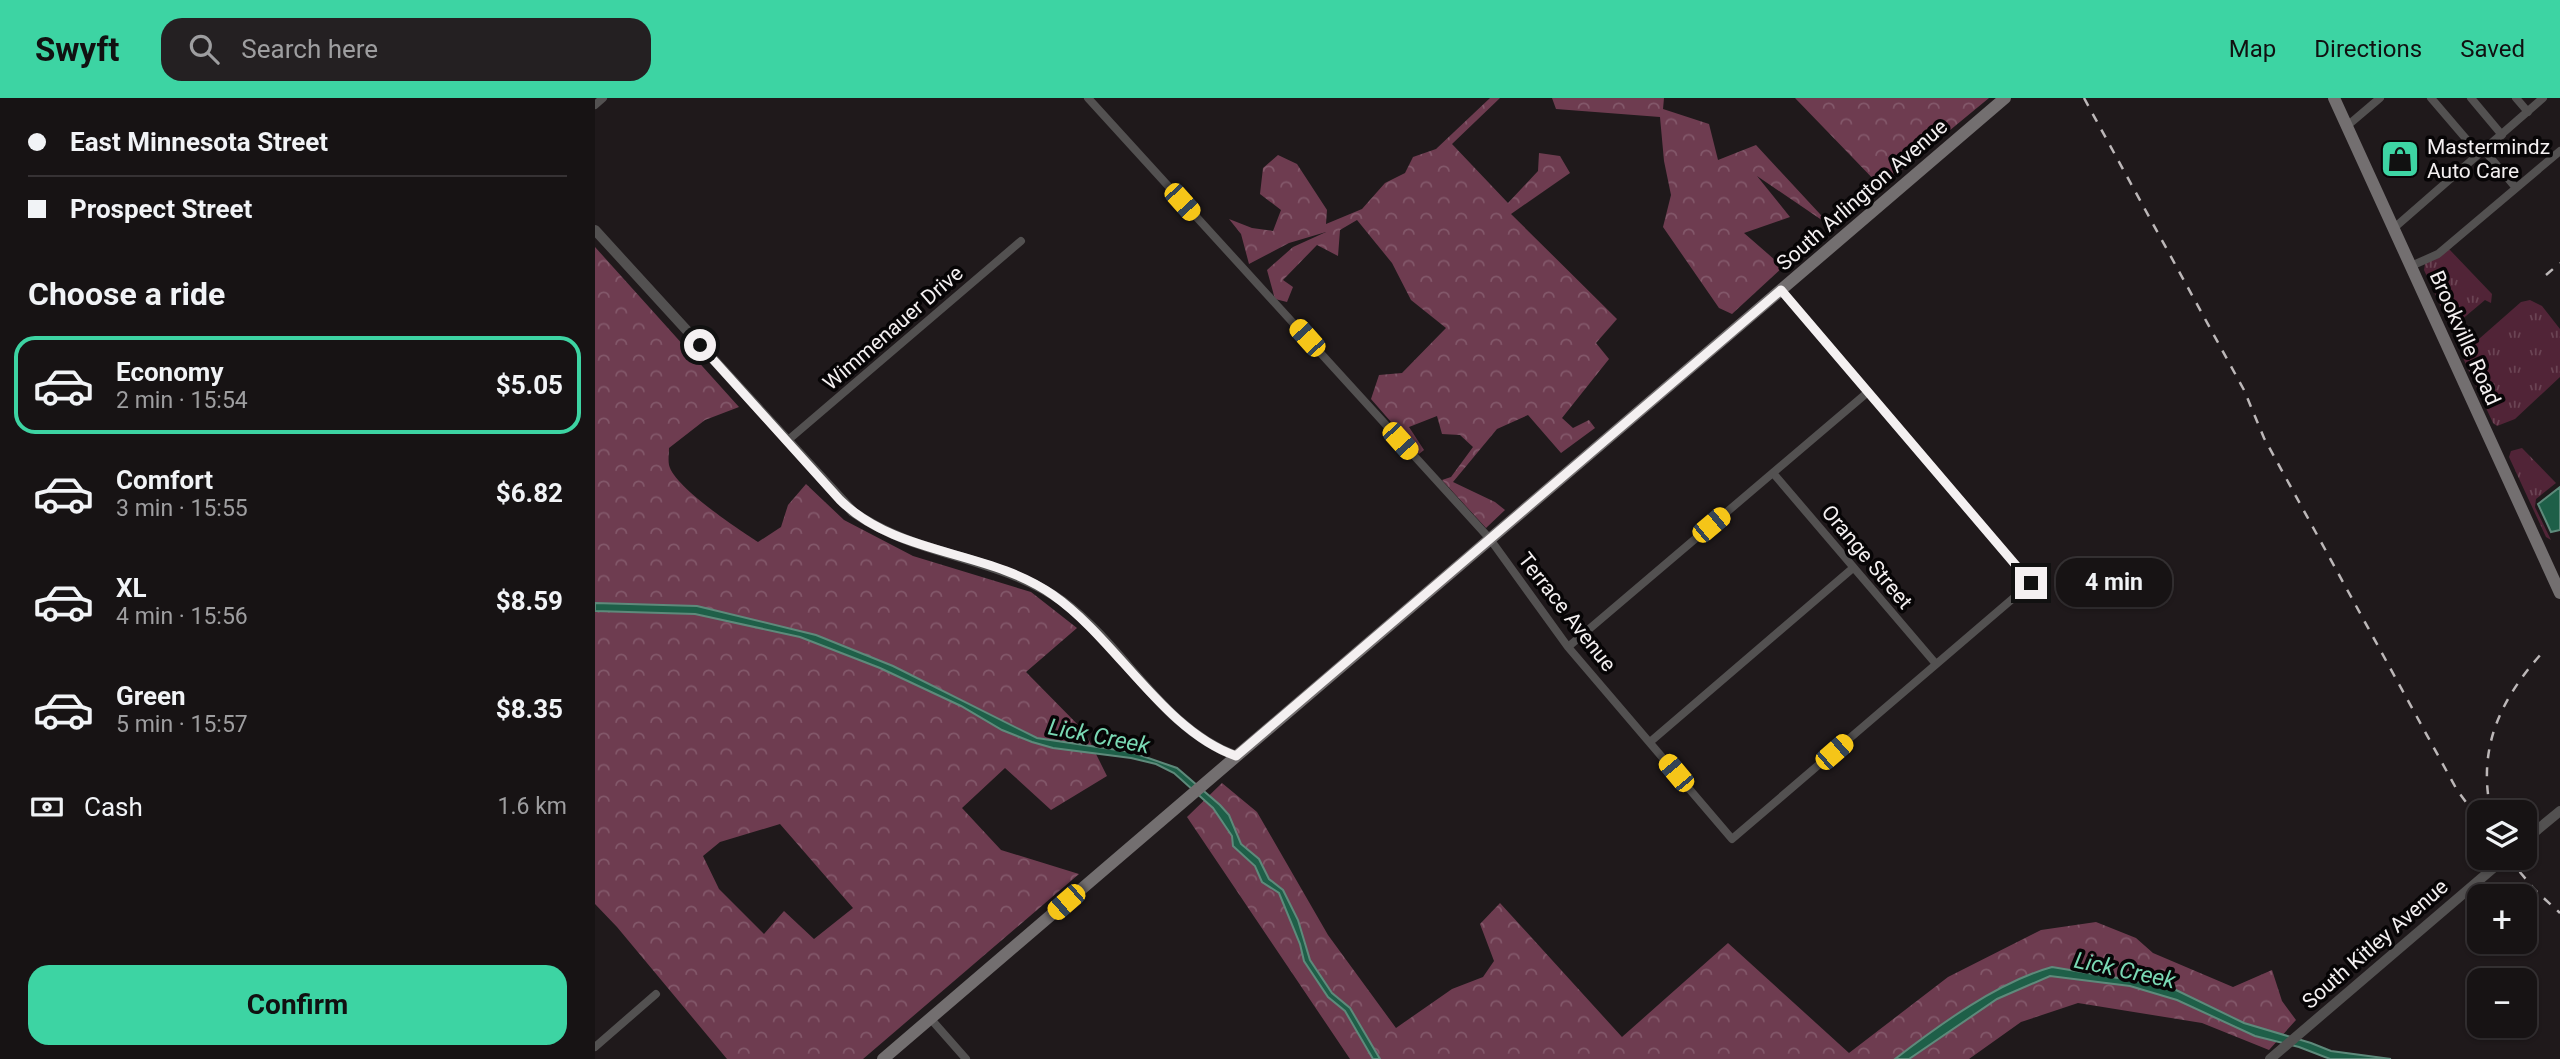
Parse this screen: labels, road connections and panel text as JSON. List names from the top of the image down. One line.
{"streets":{"main road":["South Arlington Avenue","Brookville Road"],"street":["Wimmenauer Drive","Orange Street","Terrace Avenue","South Kitley Avenue"]},"crossings":[["South Arlington Avenue","Terrace Avenue"],["Orange Street","Terrace Avenue"]],"water":["Lick Creek"],"places":{"shop":["Mastermindz Auto Care"]},"page":{"header":"Swyft","search":"Search here","nav":["Map","Directions","Saved"],"banner":["East Minnesota Street","Prospect Street"],"heading":"Choose a ride","list":[{"name":"Economy","note":"2 min · 15:54","value":"$5.05"},{"name":"Comfort","note":"3 min · 15:55","value":"$6.82"},{"name":"XL","note":"4 min · 15:56","value":"$8.59"},{"name":"Green","note":"5 min · 15:57","value":"$8.35"}],"bubble":"4 min","pay":["Cash","1.6 km"],"map_buttons":["+","−"],"buttons":"Confirm"}}
